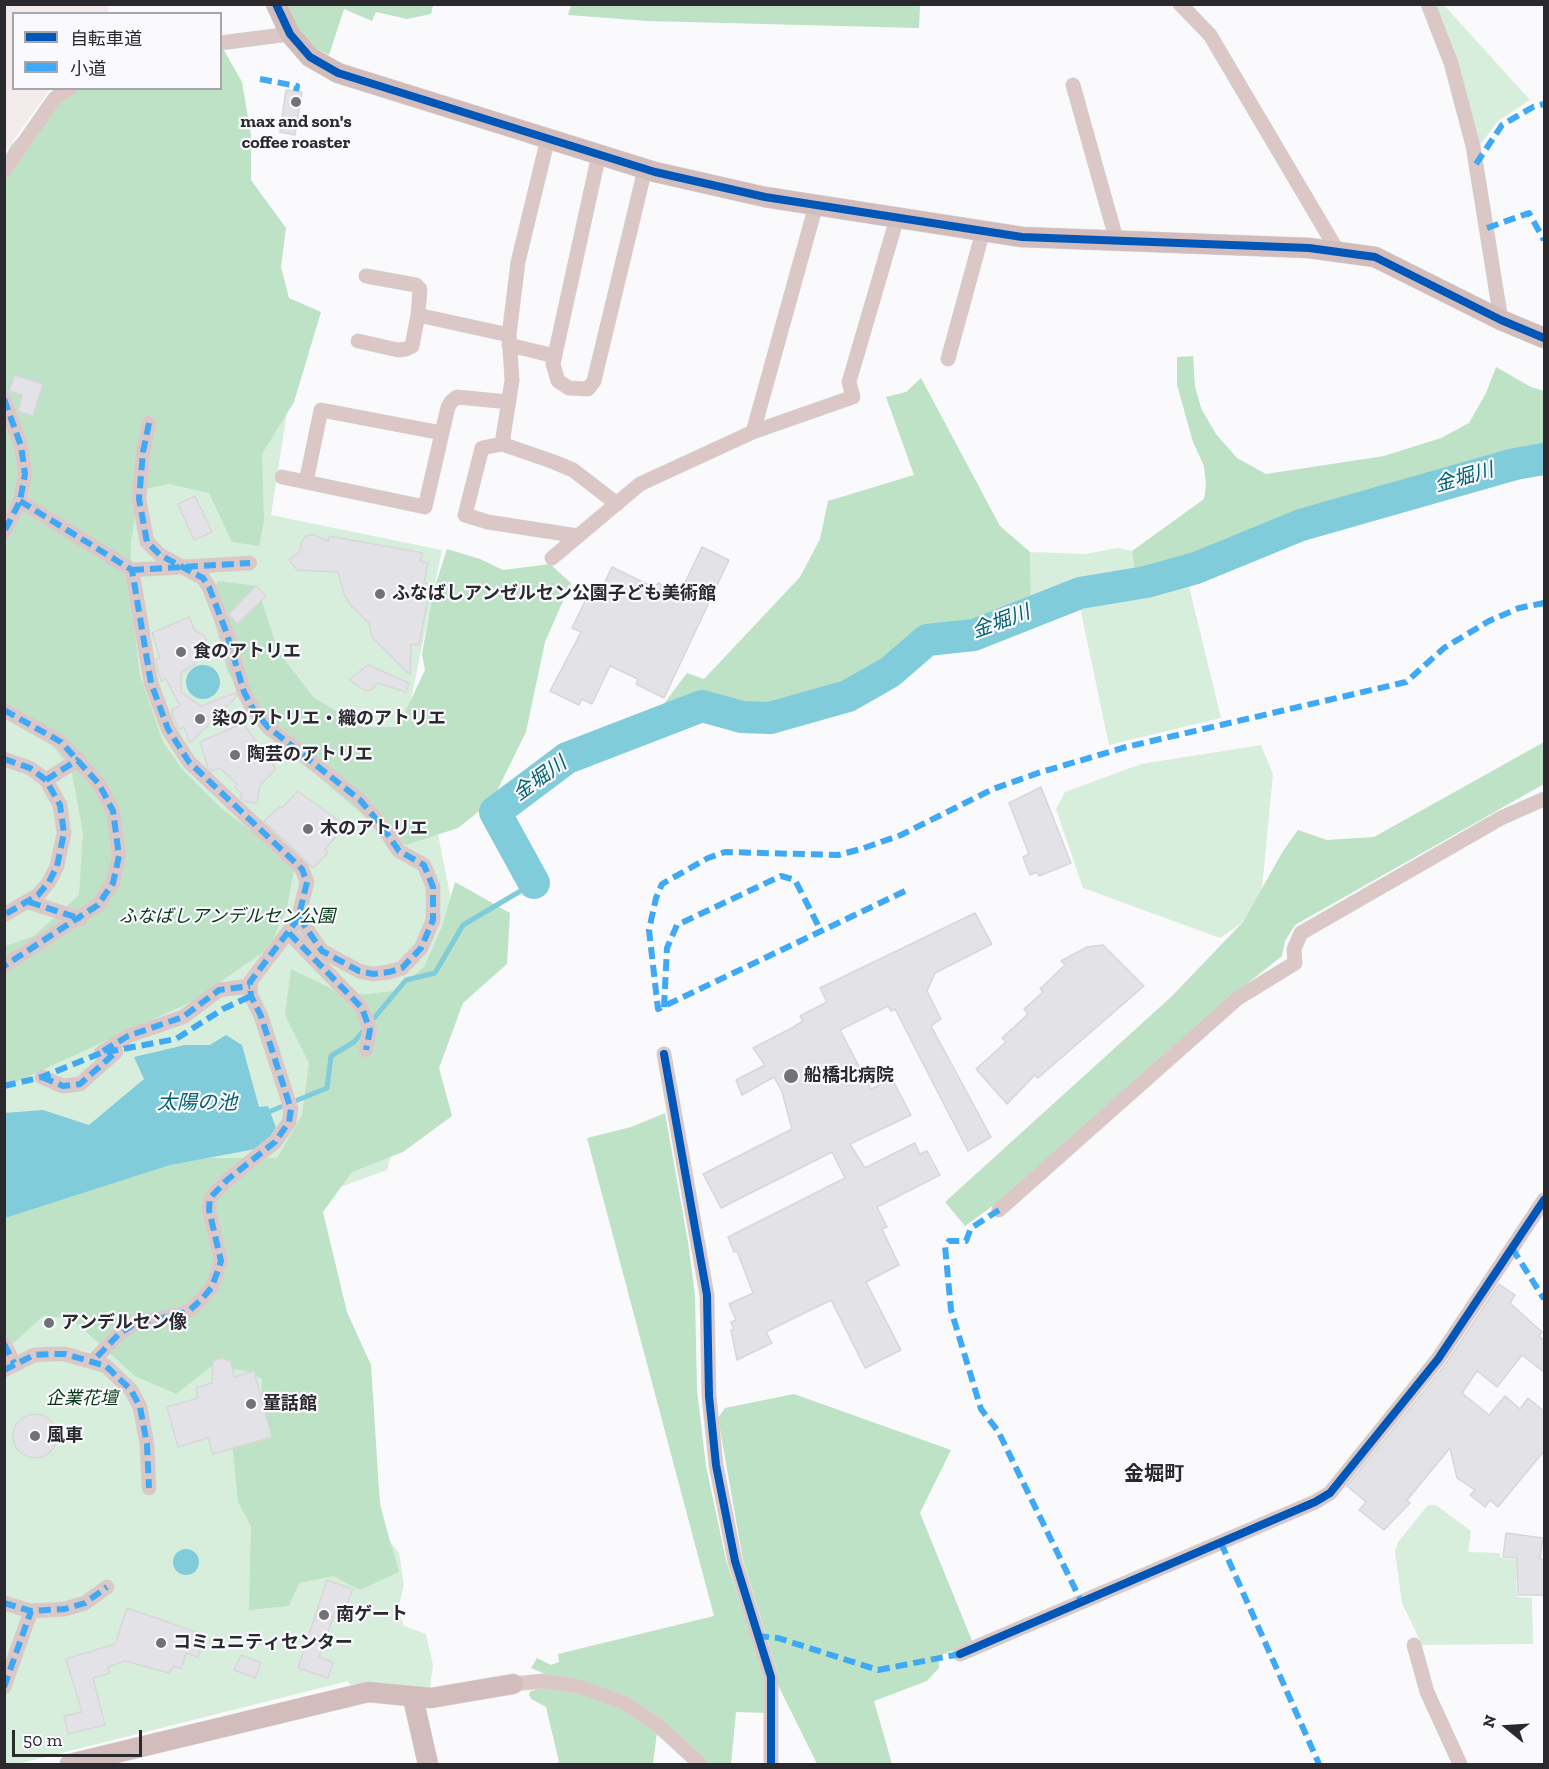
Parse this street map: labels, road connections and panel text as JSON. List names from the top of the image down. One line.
{"districts":["金堀町"],"water":["金堀川","太陽の池"],"parks":["ふなばしアンデルセン公園","企業花壇"],"places":["max and son's coffee roaster","ふなばしアンゼルセン公園子ども美術館","食のアトリエ","染のアトリエ・織のアトリエ","陶芸のアトリエ","木のアトリエ","船橋北病院","アンデルセン像","童話館","風車","南ゲート","コミュニティセンター"],"legend":["自転車道","小道"],"scale_bar":"50 m","north":"left"}
